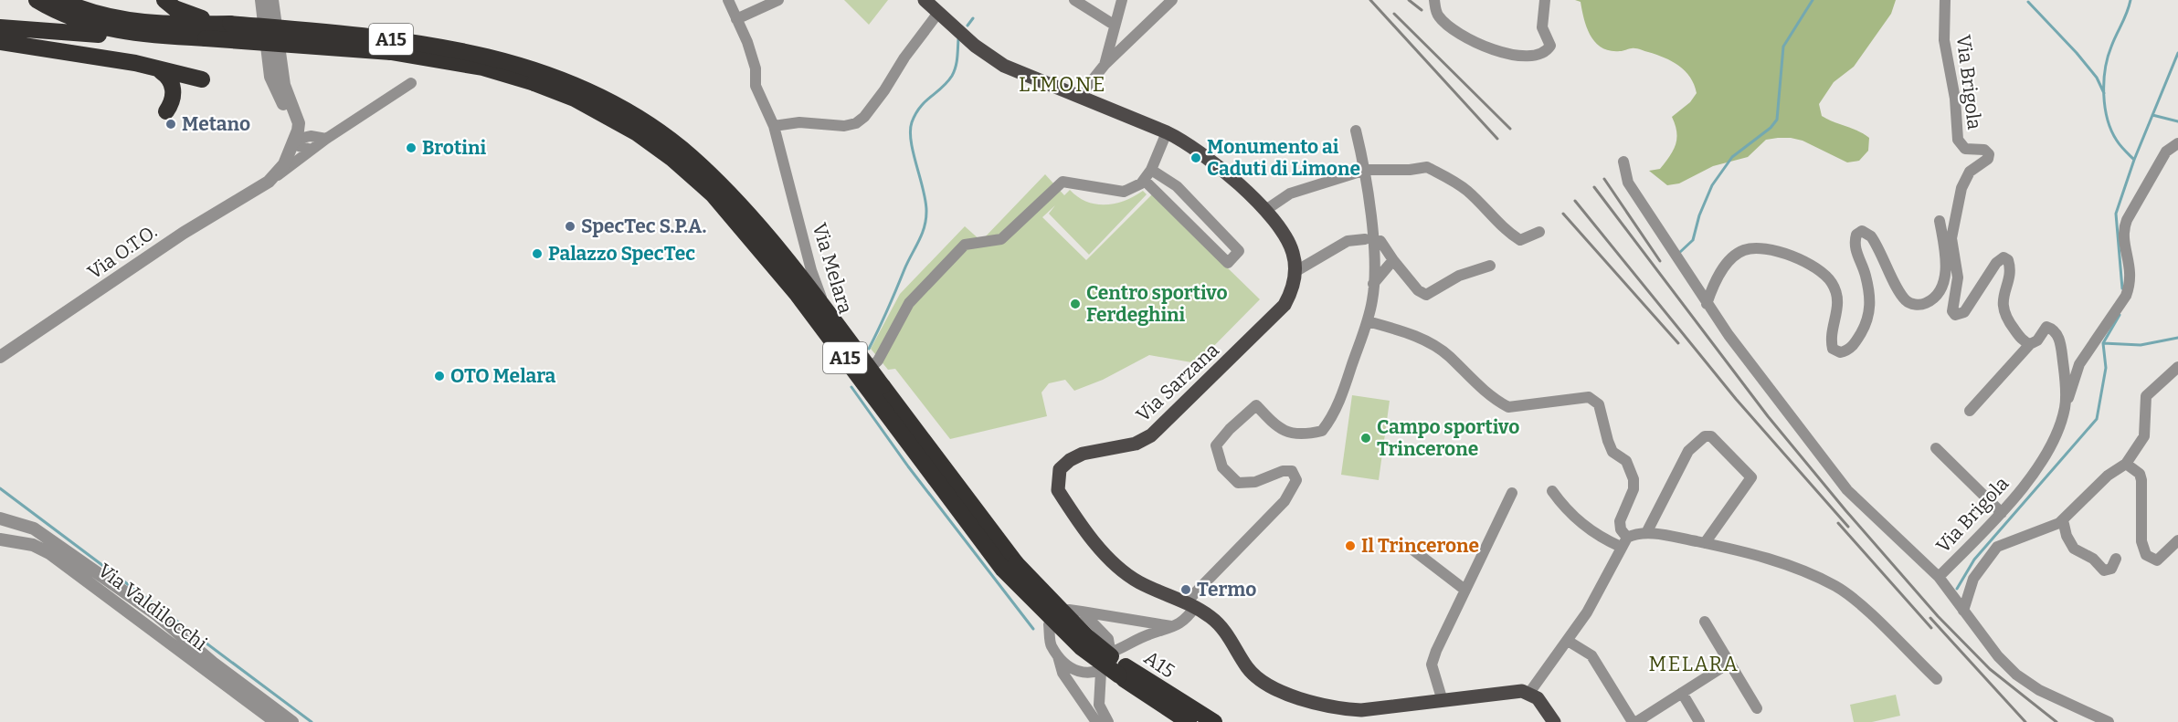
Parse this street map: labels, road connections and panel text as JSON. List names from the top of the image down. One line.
{"streets":{"highway":["A15"],"main road":["Via Sarzana"],"street":["Via Brigola","Via O.T.O.","Via Melara","Via Valdilocchi"]},"districts":["LIMONE","MELARA"],"places":["Metano","Brotini","Monumento ai Caduti di Limone","SpecTec S.P.A.","Palazzo SpecTec","Centro sportivo Ferdeghini","OTO Melara","Campo sportivo Trincerone","Il Trincerone","Termo"]}
